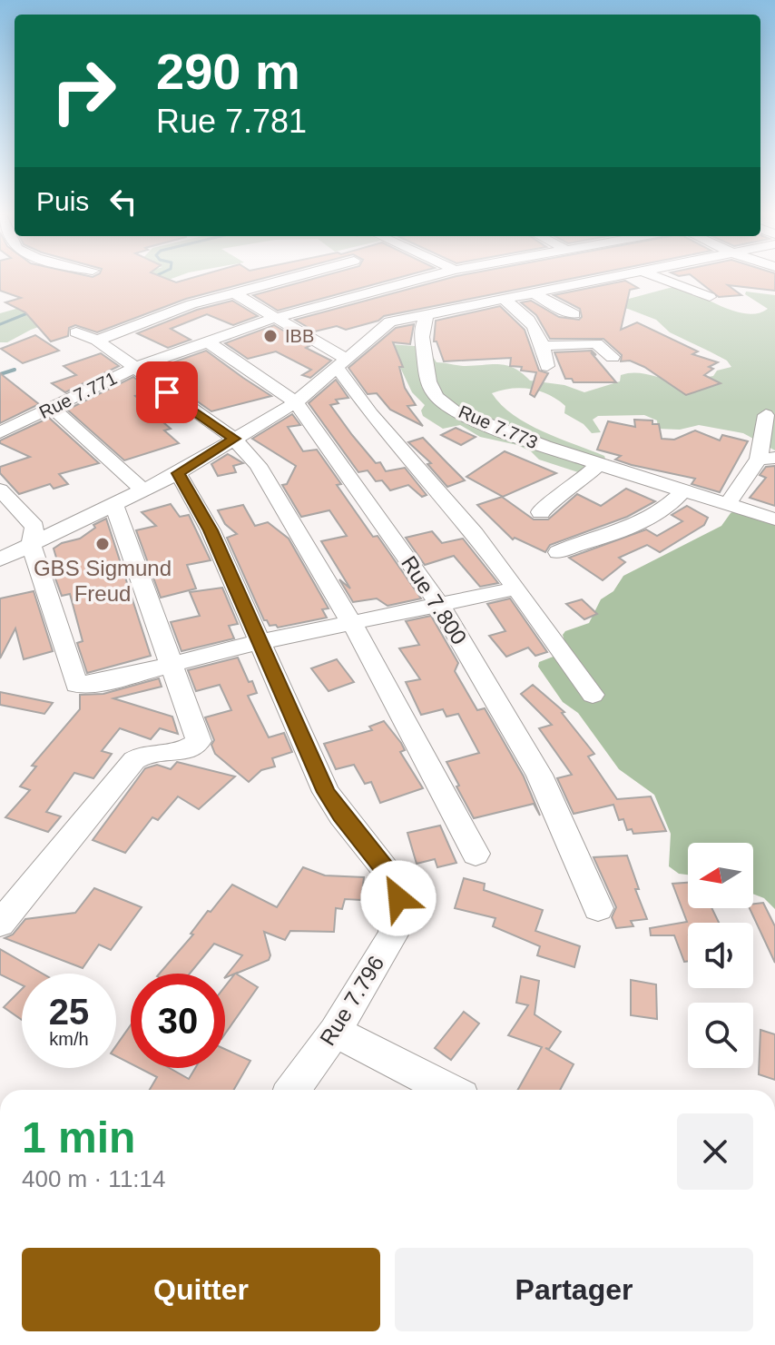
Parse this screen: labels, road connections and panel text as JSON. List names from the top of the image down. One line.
{"streets":{"street":["Rue 7.771","Rue 7.773","Rue 7.800","Rue 7.796"]},"crossings":[["Rue 7.771","Rue 7.800"]],"places":["IBB","GBS Sigmund Freud"],"north":"left","page":{"turn":["290 m","Rue 7.781"],"then":"Puis","speed":"25 km/h","limit":"30","heading":["1 min","400 m · 11:14"],"buttons":["Quitter","Partager"]}}
